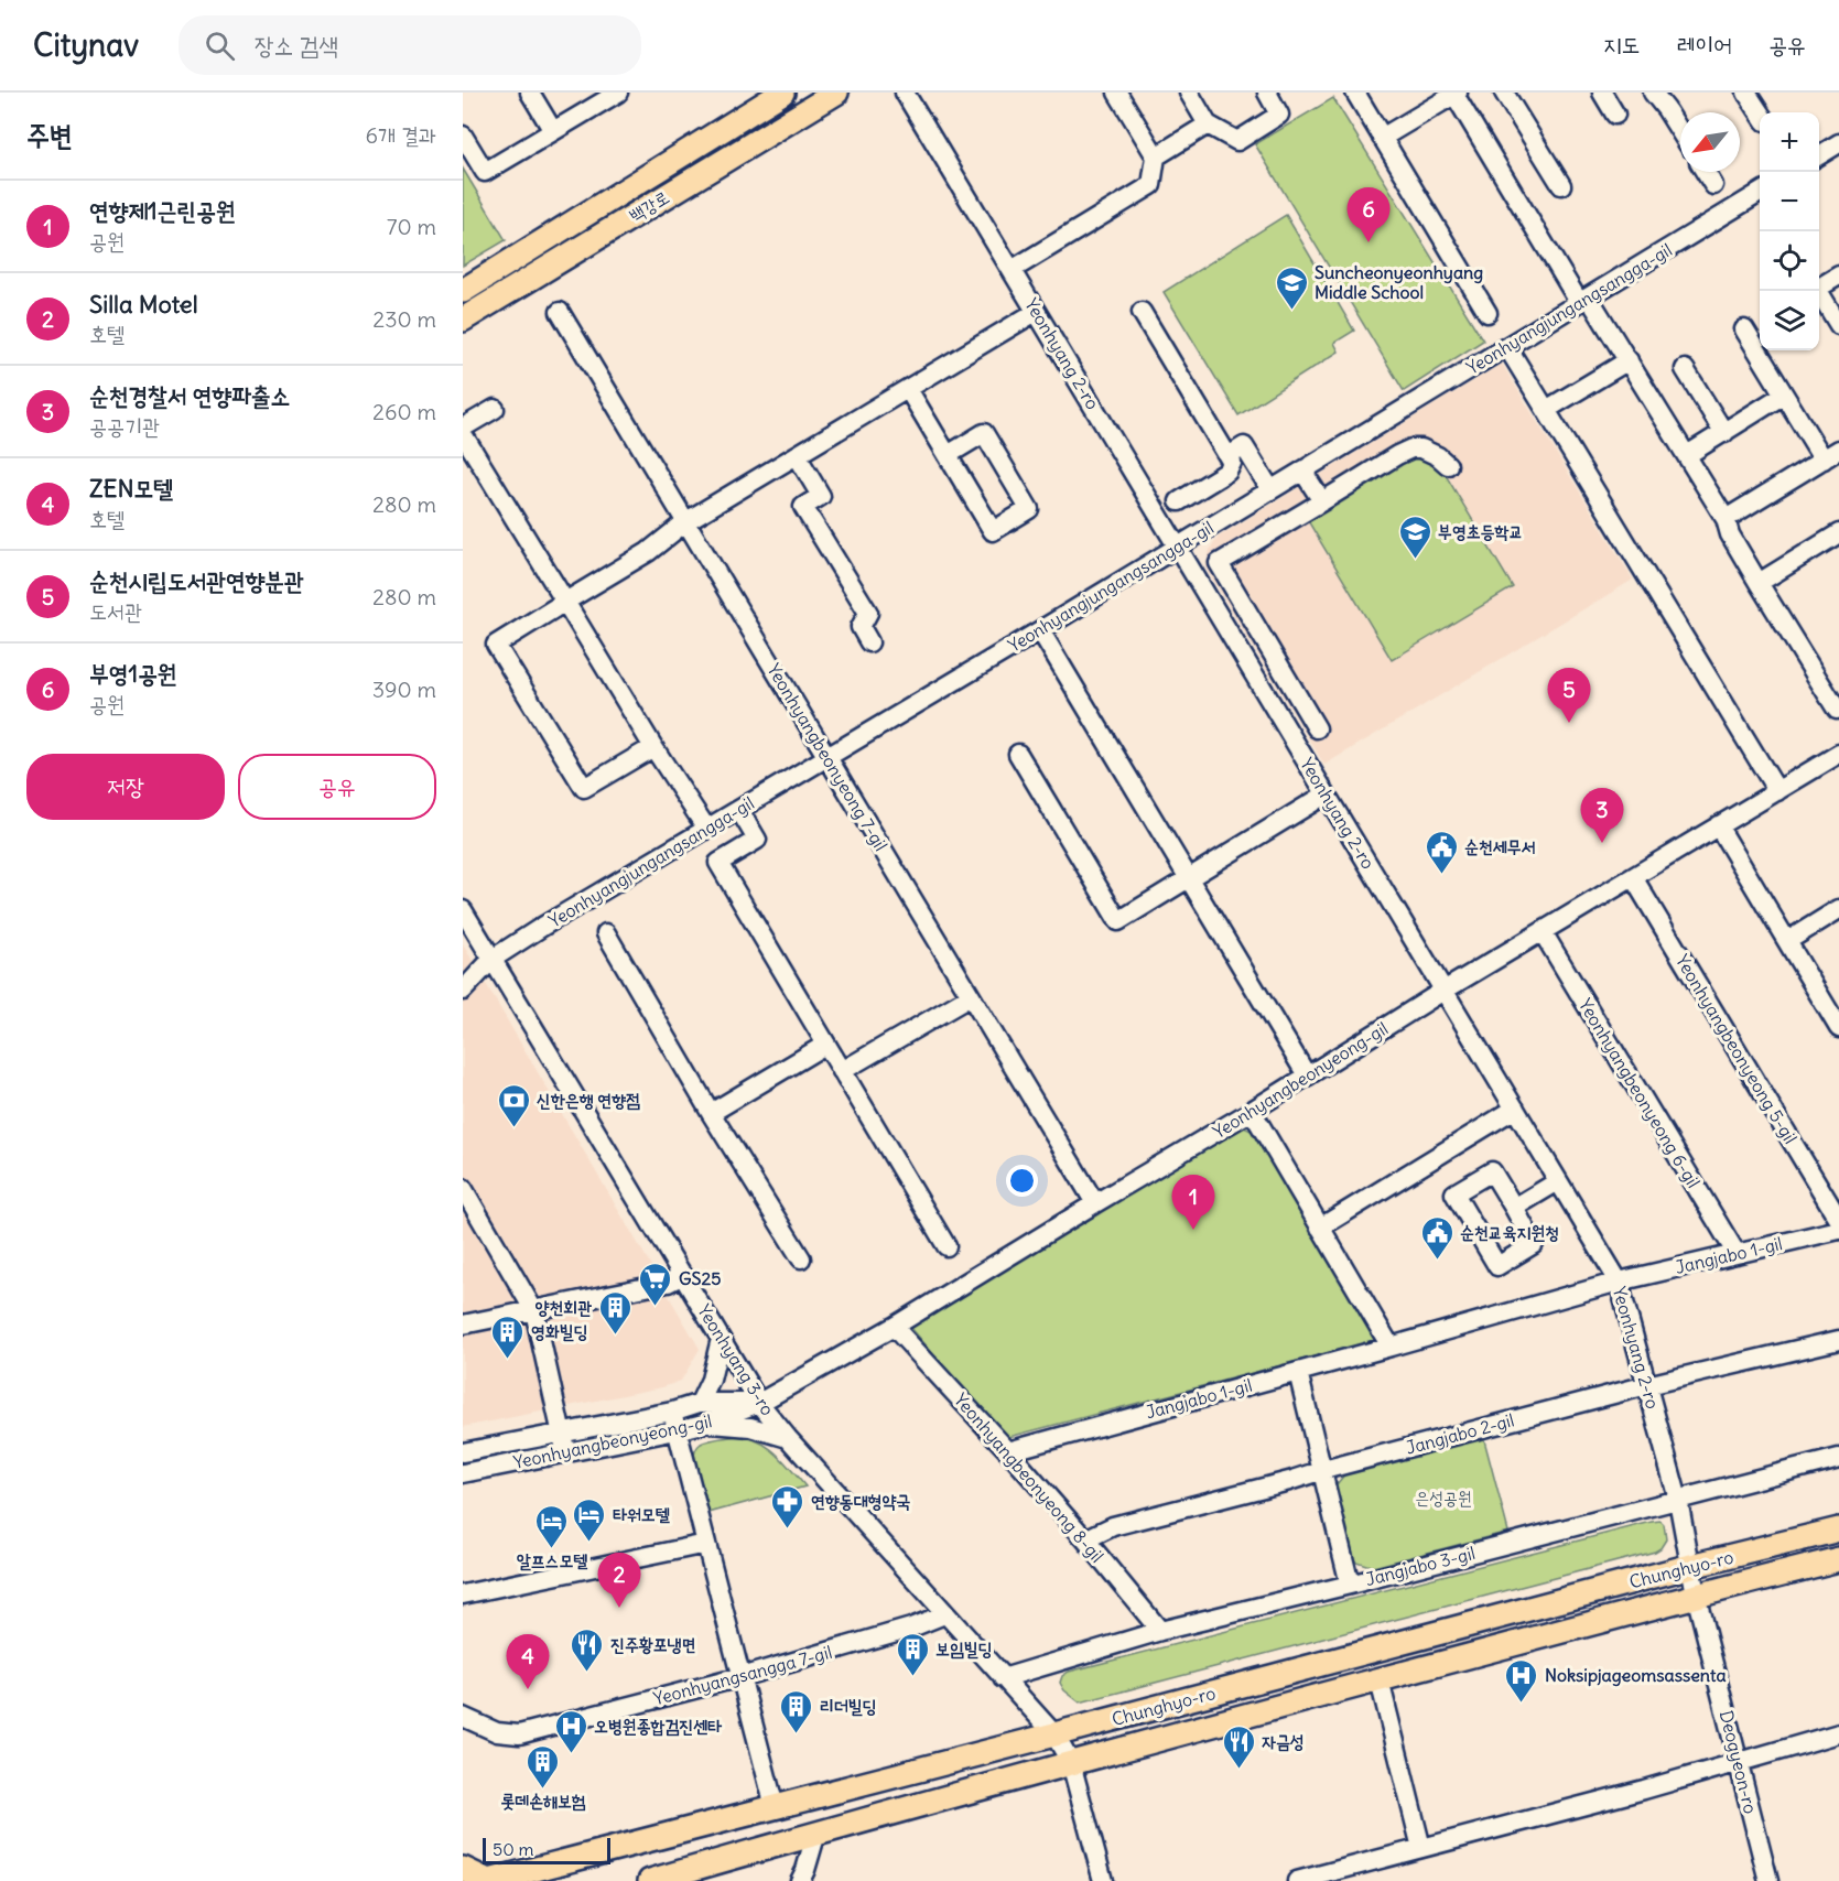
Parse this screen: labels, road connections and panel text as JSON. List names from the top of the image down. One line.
{"streets":{"main road":["백강로","Chunghyo-ro"],"street":["Yeonhyangjungangsangga-gil","Yeonhyang 2-ro","Yeonhyangbeonyeong 7-gil","Yeonhyangbeonyeong 5-gil","Yeonhyangbeonyeong-gil","Yeonhyangbeonyeong 6-gil","Jangjabo 1-gil","Yeonhyang 3-ro","Jangjabo 2-gil","Yeonhyangbeonyeong 8-gil","Jangjabo 3-gil","Yeonhyangsangga 7-gil","Deogyeon-ro"]},"crossings":[["Yeonhyangjungangsangga-gil","Yeonhyang 2-ro"],["Yeonhyangjungangsangga-gil","Yeonhyangbeonyeong 7-gil"],["Yeonhyangjungangsangga-gil","Yeonhyang 3-ro"],["Yeonhyang 2-ro","Yeonhyangbeonyeong-gil"],["Yeonhyang 2-ro","Jangjabo 1-gil"],["Yeonhyang 2-ro","Jangjabo 2-gil"],["Yeonhyang 2-ro","Jangjabo 3-gil"],["Yeonhyang 2-ro","Chunghyo-ro"],["Yeonhyang 2-ro","Deogyeon-ro"],["Yeonhyangbeonyeong 7-gil","Yeonhyangbeonyeong-gil"],["Yeonhyangbeonyeong 5-gil","Yeonhyangbeonyeong-gil"],["Yeonhyangbeonyeong-gil","Yeonhyangbeonyeong 6-gil"],["Yeonhyangbeonyeong-gil","Yeonhyang 3-ro"],["Yeonhyangbeonyeong-gil","Yeonhyangbeonyeong 8-gil"],["Yeonhyangbeonyeong 6-gil","Jangjabo 1-gil"],["Jangjabo 1-gil","Yeonhyangbeonyeong 8-gil"],["Yeonhyang 3-ro","Jangjabo 3-gil"],["Yeonhyang 3-ro","Chunghyo-ro"],["Yeonhyang 3-ro","Yeonhyangsangga 7-gil"],["Jangjabo 2-gil","Yeonhyangbeonyeong 8-gil"],["Yeonhyangbeonyeong 8-gil","Jangjabo 3-gil"],["Chunghyo-ro","Deogyeon-ro"]],"parks":["은성공원"],"places":{"school or university":["Suncheonyeonhyang Middle School","부영초등학교"],"public building":["순천세무서","순천교육지원청"],"bank":["신한은행 연향점"],"supermarket":["GS25"],"building":["양천회관","영화빌딩","보임빌딩","리더빌딩","롯데손해보험"],"pharmacy":["연향동대형약국"],"hotel":["타워모텔","알프스모텔"],"restaurant":["진주황포냉면","자금성"],"hospital":["Noksipjageomsassenta","오병원종합검진센타"]},"scale_bar":"50 m","north":"bottom left","page":{"header":"Citynav","search":"장소 검색","nav":["지도","레이어","공유"],"heading":["주변","6개 결과"],"map_buttons":["+","−"],"list":[{"mark":"1","name":"연향제1근린공원","note":"공원","value":"70 m"},{"mark":"2","name":"Silla Motel","note":"호텔","value":"230 m"},{"mark":"3","name":"순천경찰서 연향파출소","note":"공공기관","value":"260 m"},{"mark":"4","name":"ZEN모텔","note":"호텔","value":"280 m"},{"mark":"5","name":"순천시립도서관연향분관","note":"도서관","value":"280 m"},{"mark":"6","name":"부영1공원","note":"공원","value":"390 m"}],"pins":["6","5","3","1","2","4"],"buttons":["저장","공유"],"scale":"50 m"}}
